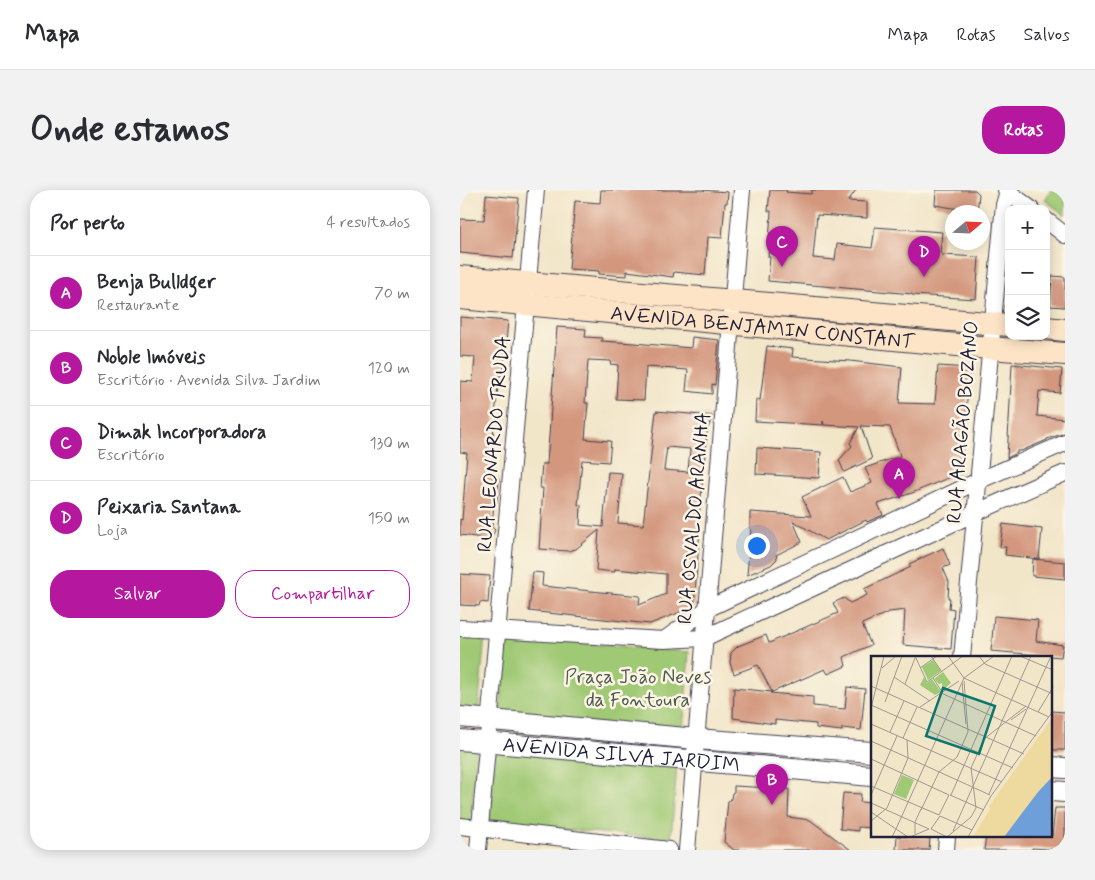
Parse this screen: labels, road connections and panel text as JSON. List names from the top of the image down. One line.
{"streets":{"main road":["AVENIDA BENJAMIN CONSTANT"],"street":["RUA ARAGÃO BOZANO","RUA LEONARDO TRUDA","RUA OSVALDO ARANHA","AVENIDA SILVA JARDIM"]},"crossings":[["AVENIDA BENJAMIN CONSTANT","RUA ARAGÃO BOZANO"],["AVENIDA BENJAMIN CONSTANT","RUA LEONARDO TRUDA"],["AVENIDA BENJAMIN CONSTANT","RUA OSVALDO ARANHA"],["RUA LEONARDO TRUDA","AVENIDA SILVA JARDIM"],["RUA OSVALDO ARANHA","AVENIDA SILVA JARDIM"]],"parks":["Praça João Neves da Fontoura"],"north":"right","page":{"header":"Mapa","nav":["Mapa","Rotas","Salvos"],"buttons":["Rotas",["Salvar","Compartilhar"]],"title":"Onde estamos","heading":["Por perto","4 resultados"],"map_buttons":["+","−"],"pins":["C","D","A","B"],"list":[{"mark":"A","name":"Benja Bulldger","note":"Restaurante","value":"70 m"},{"mark":"B","name":"Noble Imóveis","note":"Escritório · Avenida Silva Jardim","value":"120 m"},{"mark":"C","name":"Dimak Incorporadora","note":"Escritório","value":"130 m"},{"mark":"D","name":"Peixaria Santana","note":"Loja","value":"150 m"}]}}
